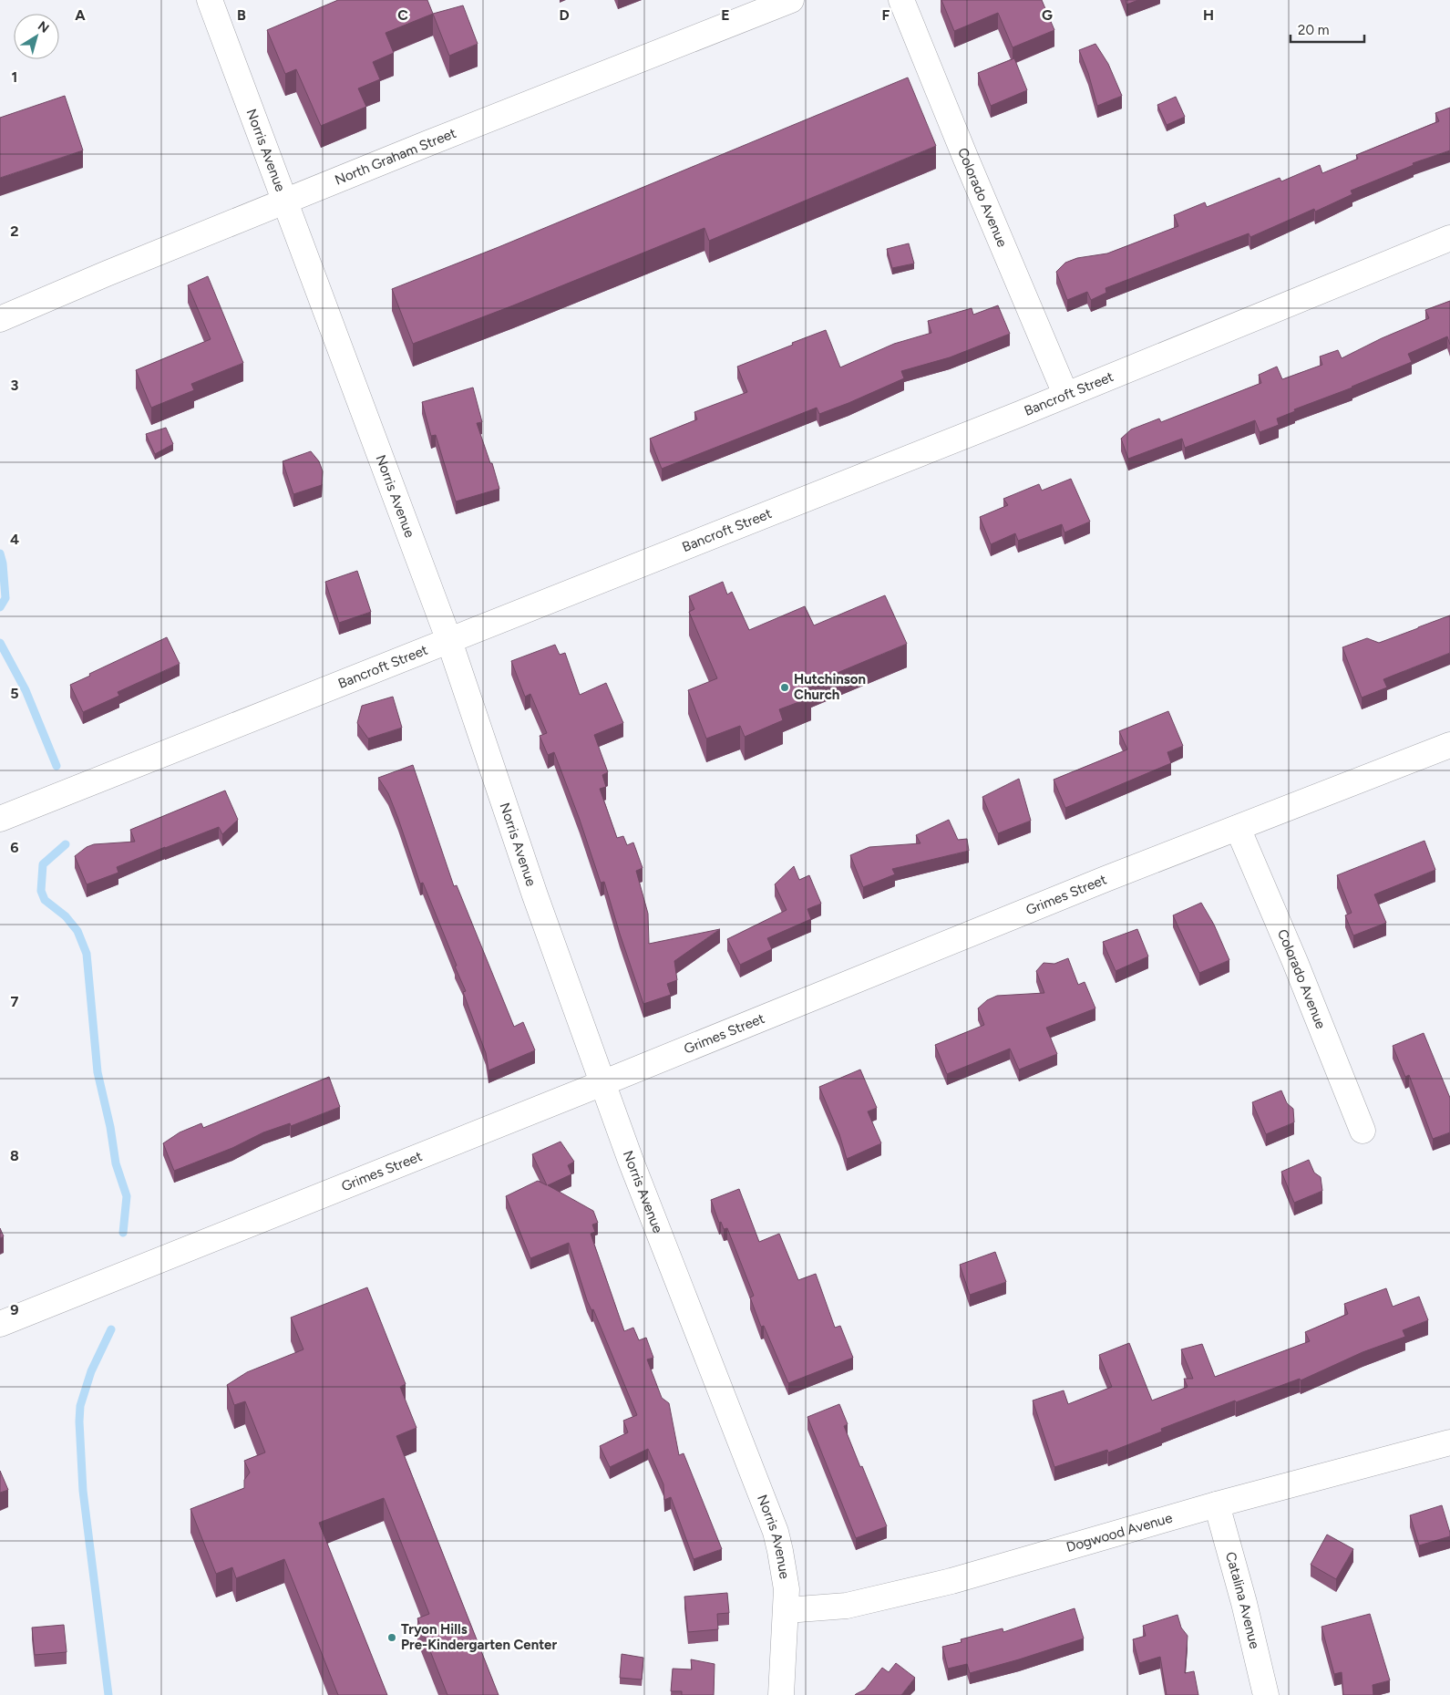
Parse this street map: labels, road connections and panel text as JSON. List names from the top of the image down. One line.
{"streets":{"street":["Norris Avenue","North Graham Street","Colorado Avenue","Bancroft Street","Grimes Street","Dogwood Avenue","Catalina Avenue"]},"crossings":[["Norris Avenue","North Graham Street"],["Norris Avenue","Bancroft Street"],["Norris Avenue","Grimes Street"],["Norris Avenue","Dogwood Avenue"],["Colorado Avenue","Bancroft Street"],["Colorado Avenue","Grimes Street"],["Dogwood Avenue","Catalina Avenue"]],"places":["Hutchinson Church","Tryon Hills Pre-Kindergarten Center"],"scale_bar":"20 m","north":"top right","grid":{"columns":["A","B","C","D","E","F","G","H"],"rows":["1","2","3","4","5","6","7","8","9"]}}
